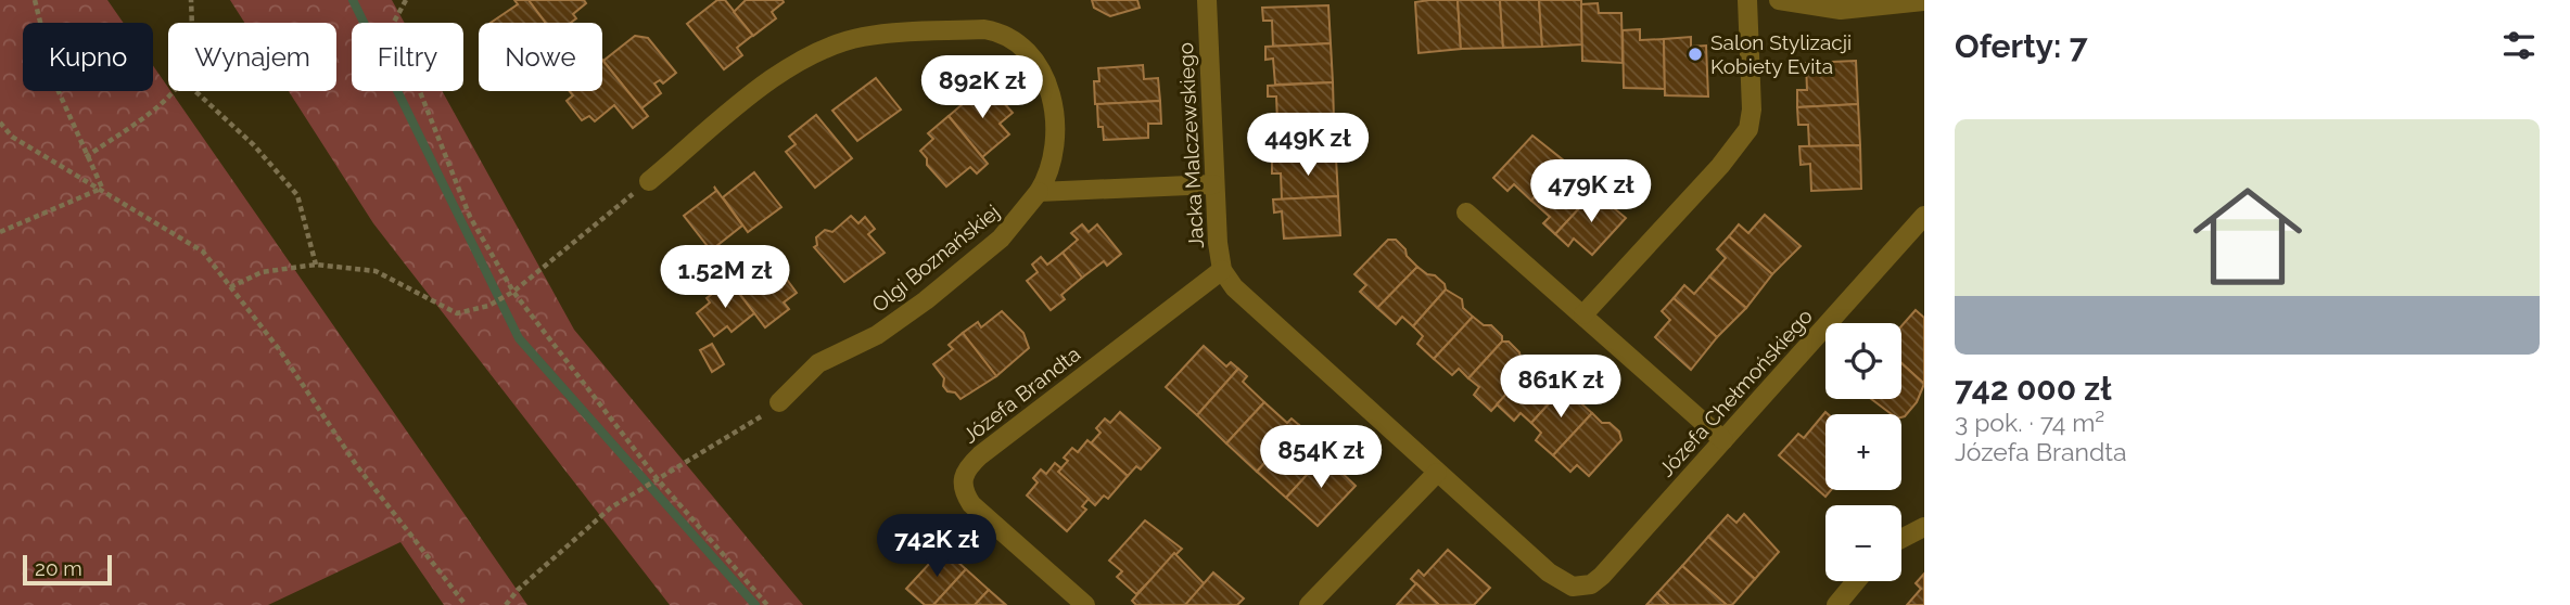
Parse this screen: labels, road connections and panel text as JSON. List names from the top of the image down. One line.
{"streets":{"street":["Jacka Malczewskiego","Olgi Boznańskiej","Józefa Chełmońskiego","Józefa Brandta"]},"crossings":[["Jacka Malczewskiego","Józefa Chełmońskiego"],["Jacka Malczewskiego","Józefa Brandta"]],"places":["Salon Stylizacji Kobiety Evita"],"scale_bar":"20 m","page":{"heading":"Oferty: 7","chip":["Kupno","Wynajem","Filtry","Nowe"],"price":["892K zł","449K zł","479K zł","1.52M zł","861K zł","854K zł","742K zł"],"list":[{"name":"742 000 zł","note":"3 pok. · 74 m² · Józefa Brandta"}],"map_buttons":["+","−"],"scale":"20 m"}}
